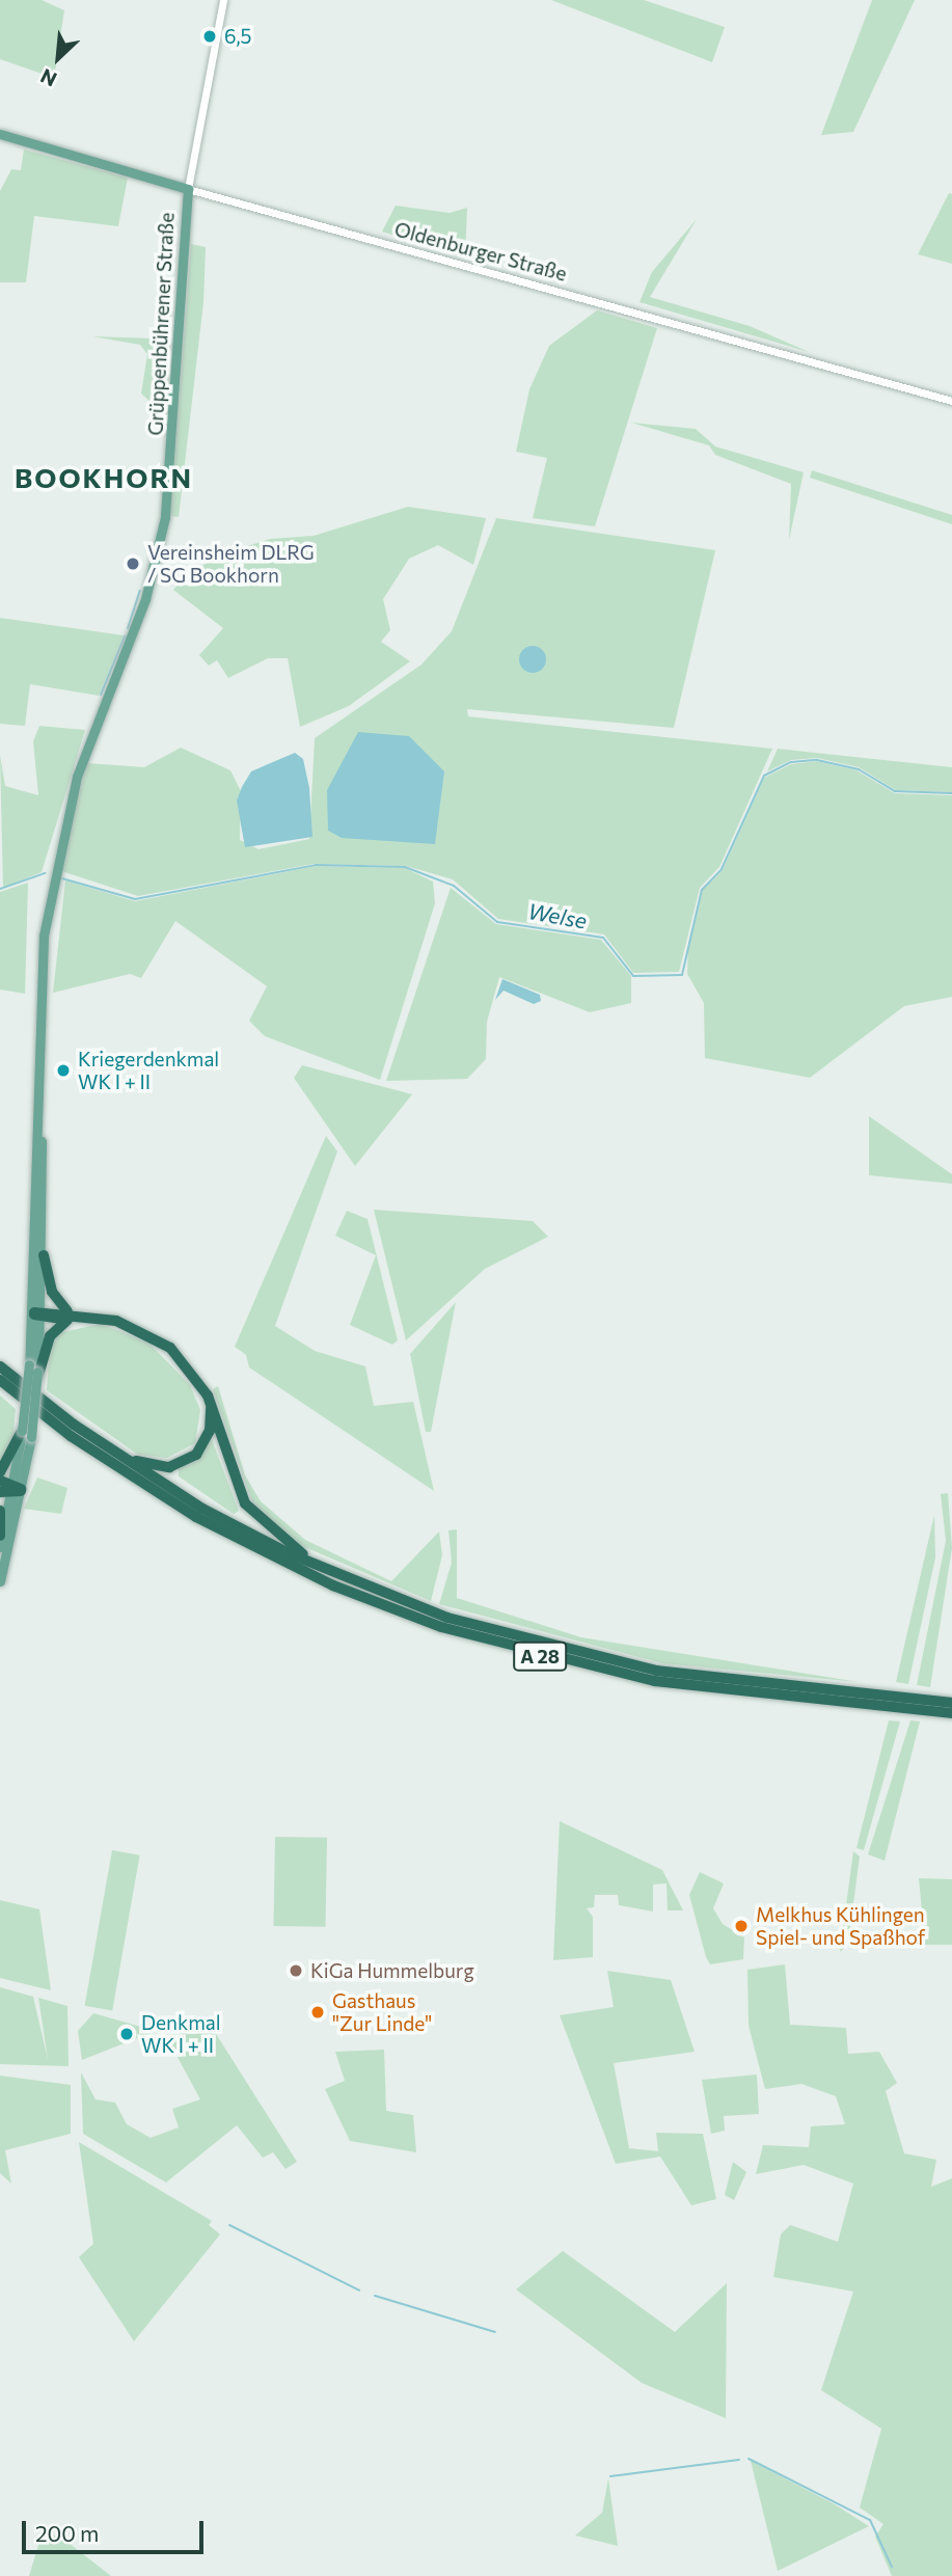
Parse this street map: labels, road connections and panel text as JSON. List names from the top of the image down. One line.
{"streets":{"highway":["A 28"],"main road":["Oldenburger Straße","Grüppenbührener Straße"]},"crossings":[["Oldenburger Straße","Grüppenbührener Straße"]],"districts":["BOOKHORN"],"water":["Welse"],"places":["6,5","Vereinsheim DLRG / SG Bookhorn","Kriegerdenkmal WK I + II","Melkhus Kühlingen Spiel- und Spaßhof","KiGa Hummelburg","Gasthaus \"Zur Linde\"","Denkmal WK I + II"],"scale_bar":"200 m","north":"bottom left"}
